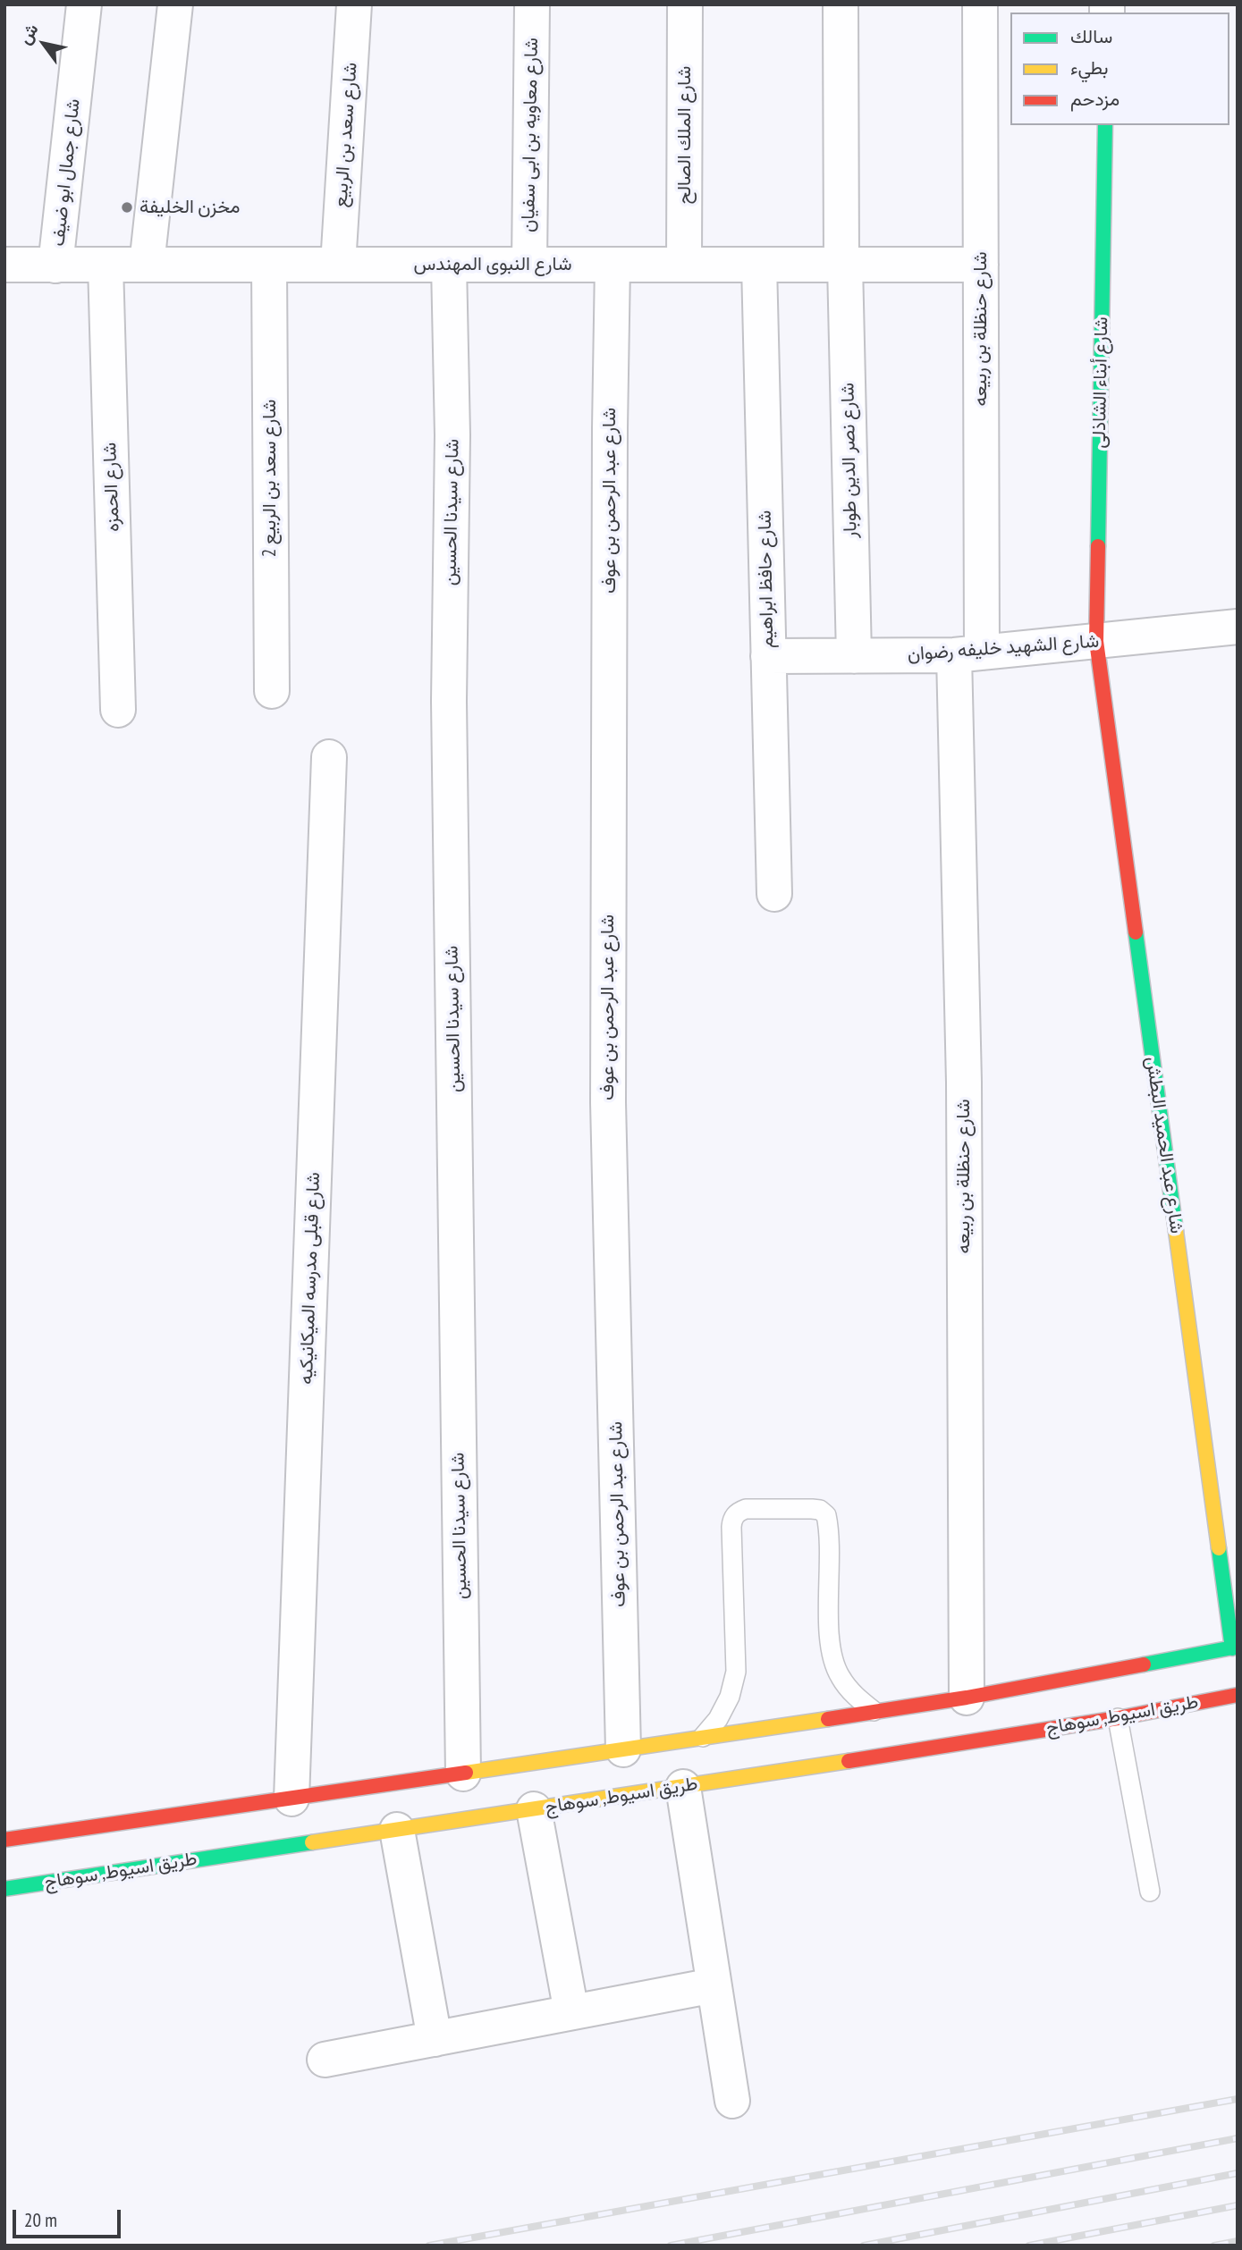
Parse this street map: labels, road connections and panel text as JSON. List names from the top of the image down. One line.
{"streets":{"main road":["شارع أبناء الشاذلى","شارع عبد الحميد البطش","طريق اسيوط, سوهاج"],"street":["شارع سعد بن الربيع","شارع معاويه بن ابى سفيان","شارع الملك الصالح","شارع جمال ابو ضيف","شارع النبوى المهندس","شارع حنظلة بن ربيعه","شارع نصر الدين طوبار","شارع سعد بن الربيع 2","شارع الحمزه","شارع عبد الرحمن بن عوف","شارع سيدنا الحسين","شارع حافظ ابراهيم","شارع الشهيد خليفه رضوان","شارع قبلى مدرسه الميكانيكيه"]},"crossings":[["شارع سعد بن الربيع","شارع النبوى المهندس"],["شارع معاويه بن ابى سفيان","شارع النبوى المهندس"],["شارع الملك الصالح","شارع النبوى المهندس"],["شارع جمال ابو ضيف","شارع النبوى المهندس"],["شارع النبوى المهندس","شارع حنظلة بن ربيعه"],["شارع النبوى المهندس","شارع نصر الدين طوبار"],["شارع النبوى المهندس","شارع سعد بن الربيع 2"],["شارع النبوى المهندس","شارع الحمزه"],["شارع النبوى المهندس","شارع عبد الرحمن بن عوف"],["شارع النبوى المهندس","شارع سيدنا الحسين"],["شارع النبوى المهندس","شارع حافظ ابراهيم"],["شارع حنظلة بن ربيعه","شارع الشهيد خليفه رضوان"],["شارع أبناء الشاذلى","شارع الشهيد خليفه رضوان"],["شارع أبناء الشاذلى","شارع عبد الحميد البطش"],["شارع نصر الدين طوبار","شارع الشهيد خليفه رضوان"],["شارع حافظ ابراهيم","شارع الشهيد خليفه رضوان"],["شارع الشهيد خليفه رضوان","شارع عبد الحميد البطش"]],"places":["مخزن الخليفة"],"legend":["سالك","بطيء","مزدحم"],"scale_bar":"20 m","north":"top left"}
